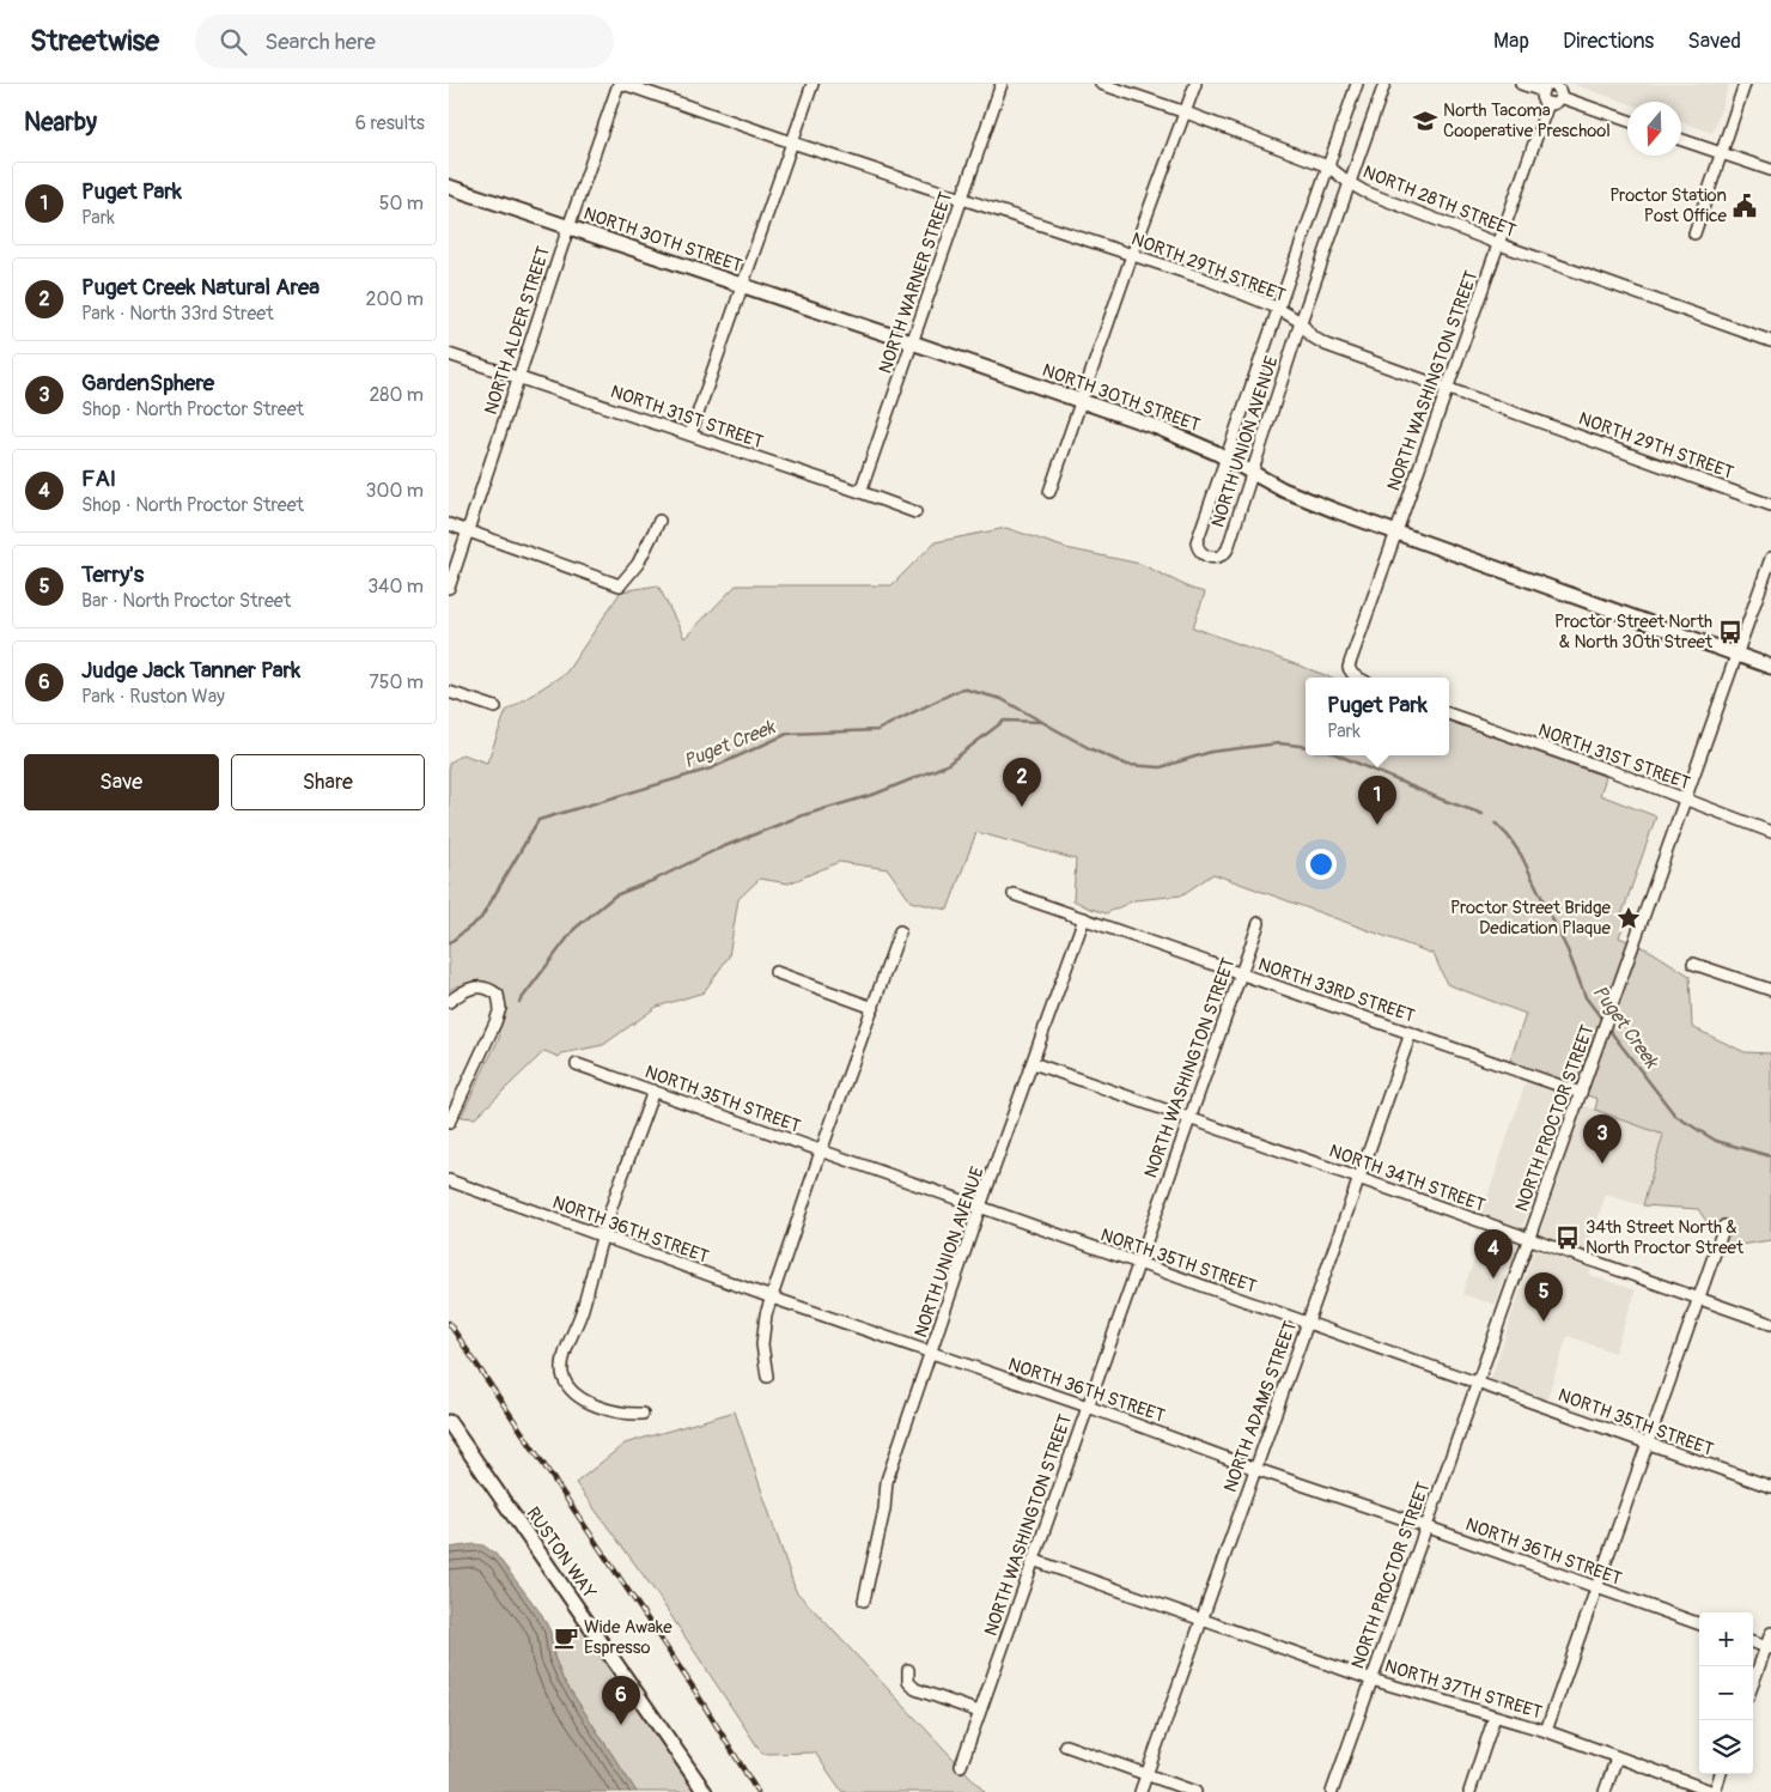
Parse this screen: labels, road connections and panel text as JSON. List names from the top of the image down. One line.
{"streets":{"main road":["NORTH 30TH STREET","RUSTON WAY"],"street":["NORTH 28TH STREET","NORTH 29TH STREET","NORTH WARNER STREET","NORTH ALDER STREET","NORTH WASHINGTON STREET","NORTH 31ST STREET","NORTH UNION AVENUE","NORTH 33RD STREET","NORTH 35TH STREET","NORTH PROCTOR STREET","NORTH 34TH STREET","NORTH 36TH STREET","NORTH ADAMS STREET","NORTH 37TH STREET"]},"crossings":[["NORTH 28TH STREET","NORTH WASHINGTON STREET"],["NORTH 28TH STREET","NORTH UNION AVENUE"],["NORTH 30TH STREET","NORTH WARNER STREET"],["NORTH 30TH STREET","NORTH ALDER STREET"],["NORTH 30TH STREET","NORTH WASHINGTON STREET"],["NORTH 30TH STREET","NORTH UNION AVENUE"],["NORTH 30TH STREET","NORTH PROCTOR STREET"],["NORTH 29TH STREET","NORTH WARNER STREET"],["NORTH 29TH STREET","NORTH WASHINGTON STREET"],["NORTH 29TH STREET","NORTH UNION AVENUE"],["NORTH WARNER STREET","NORTH 31ST STREET"],["NORTH ALDER STREET","NORTH 31ST STREET"],["NORTH WASHINGTON STREET","NORTH 33RD STREET"],["NORTH WASHINGTON STREET","NORTH 35TH STREET"],["NORTH WASHINGTON STREET","NORTH 34TH STREET"],["NORTH WASHINGTON STREET","NORTH 36TH STREET"],["NORTH WASHINGTON STREET","NORTH 37TH STREET"],["NORTH 31ST STREET","NORTH PROCTOR STREET"],["NORTH UNION AVENUE","NORTH 33RD STREET"],["NORTH UNION AVENUE","NORTH 35TH STREET"],["NORTH UNION AVENUE","NORTH 34TH STREET"],["NORTH UNION AVENUE","NORTH 36TH STREET"],["NORTH 33RD STREET","NORTH PROCTOR STREET"],["NORTH 33RD STREET","NORTH ADAMS STREET"],["NORTH 35TH STREET","NORTH PROCTOR STREET"],["NORTH 35TH STREET","NORTH ADAMS STREET"],["NORTH PROCTOR STREET","NORTH 34TH STREET"],["NORTH PROCTOR STREET","NORTH 36TH STREET"],["NORTH PROCTOR STREET","NORTH 37TH STREET"],["NORTH 34TH STREET","NORTH ADAMS STREET"],["NORTH 36TH STREET","NORTH ADAMS STREET"],["NORTH ADAMS STREET","NORTH 37TH STREET"]],"water":["Puget Creek"],"places":{"school or university":["North Tacoma Cooperative Preschool"],"public building":["Proctor Station Post Office"],"bus stop":["Proctor Street North & North 30th Street","34th Street North & North Proctor Street"],"place":["Proctor Street Bridge Dedication Plaque"],"cafe":["Wide Awake Espresso"]},"north":"bottom","page":{"header":"Streetwise","search":"Search here","nav":["Map","Directions","Saved"],"heading":["Nearby","6 results"],"list":[{"mark":"1","name":"Puget Park","note":"Park","value":"50 m"},{"mark":"2","name":"Puget Creek Natural Area","note":"Park · North 33rd Street","value":"200 m"},{"mark":"3","name":"GardenSphere","note":"Shop · North Proctor Street","value":"280 m"},{"mark":"4","name":"FAI","note":"Shop · North Proctor Street","value":"300 m"},{"mark":"5","name":"Terry's","note":"Bar · North Proctor Street","value":"340 m"},{"mark":"6","name":"Judge Jack Tanner Park","note":"Park · Ruston Way","value":"750 m"}],"popup":["Puget Park","Park"],"buttons":["Save","Share"],"pins":["2","1","3","4","5","6"],"map_buttons":["+","−"]}}
